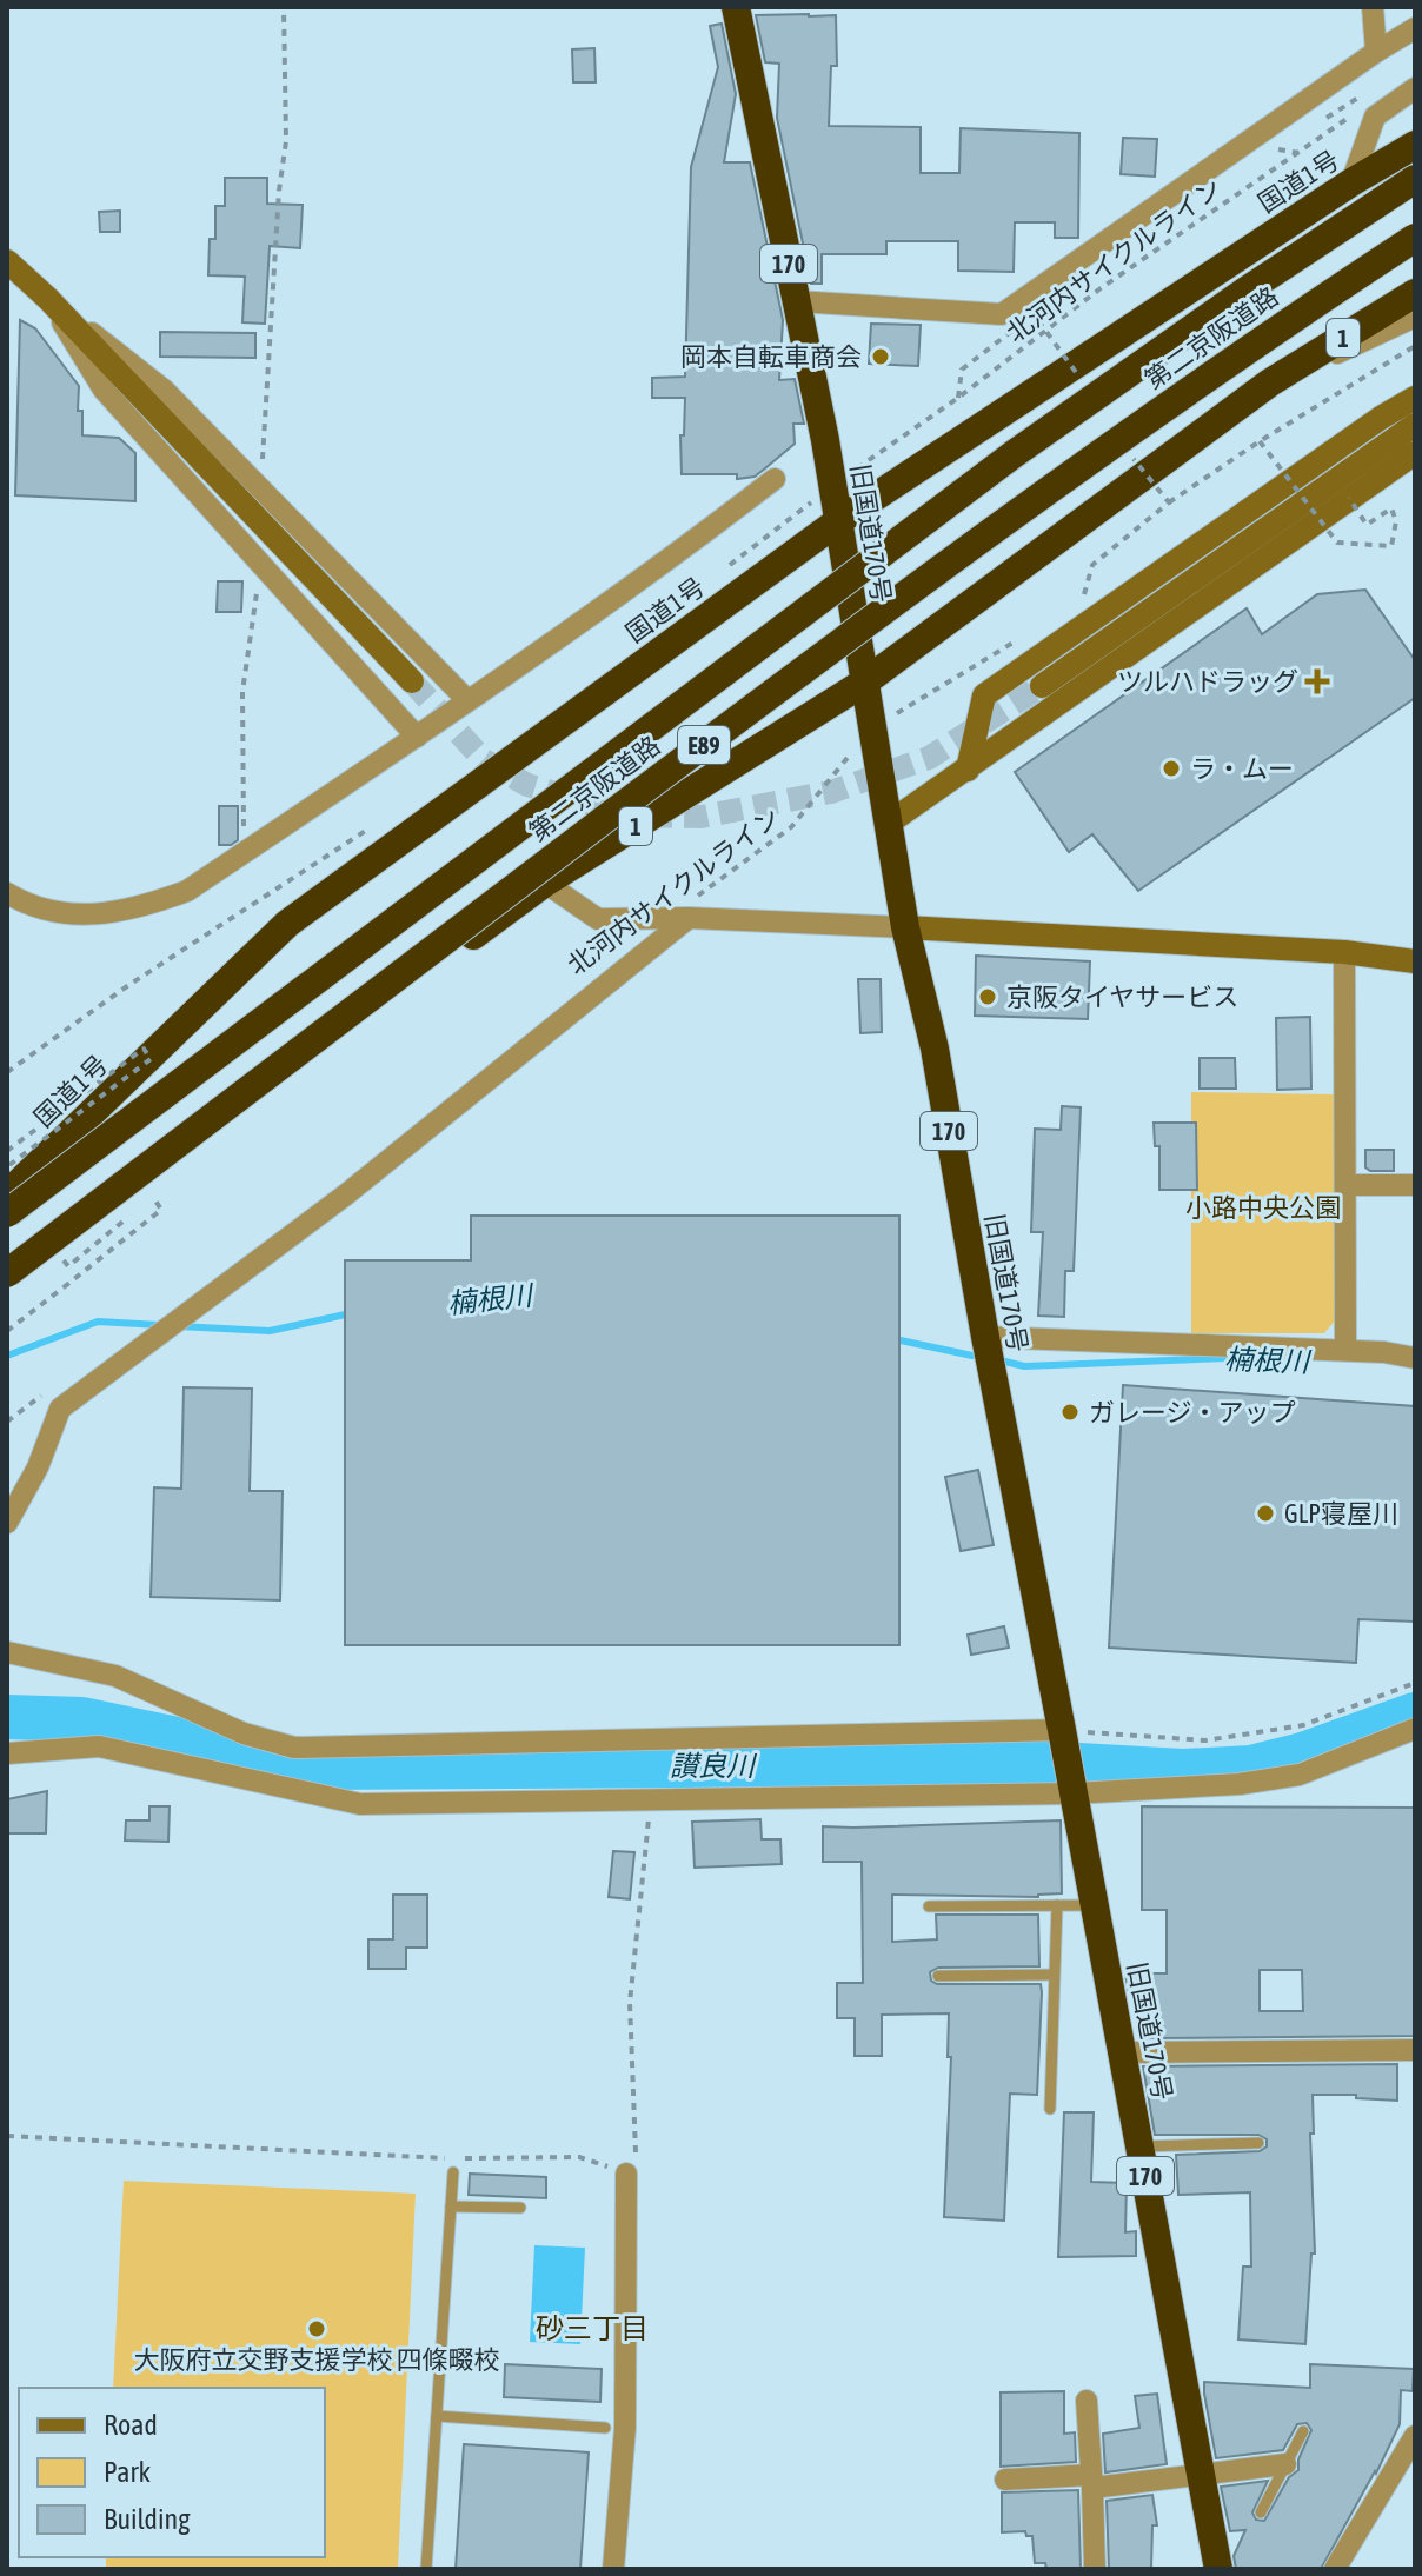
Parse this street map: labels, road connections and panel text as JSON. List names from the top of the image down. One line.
{"streets":{"highway":["国道1号","170","第二京阪道路","1","旧国道170号","E89"],"path":["北河内サイクルライン"]},"crossings":[["国道1号","旧国道170号"],["北河内サイクルライン","旧国道170号"],["第二京阪道路","1"],["1","旧国道170号"]],"districts":["砂三丁目"],"water":["楠根川","讃良川"],"parks":["小路中央公園"],"places":{"other":["岡本自転車商会","ラ・ムー","京阪タイヤサービス","ガレージ・アップ","GLP寝屋川","大阪府立交野支援学校 四條畷校"],"health":["ツルハドラッグ"]},"legend":["Road","Park","Building"]}
